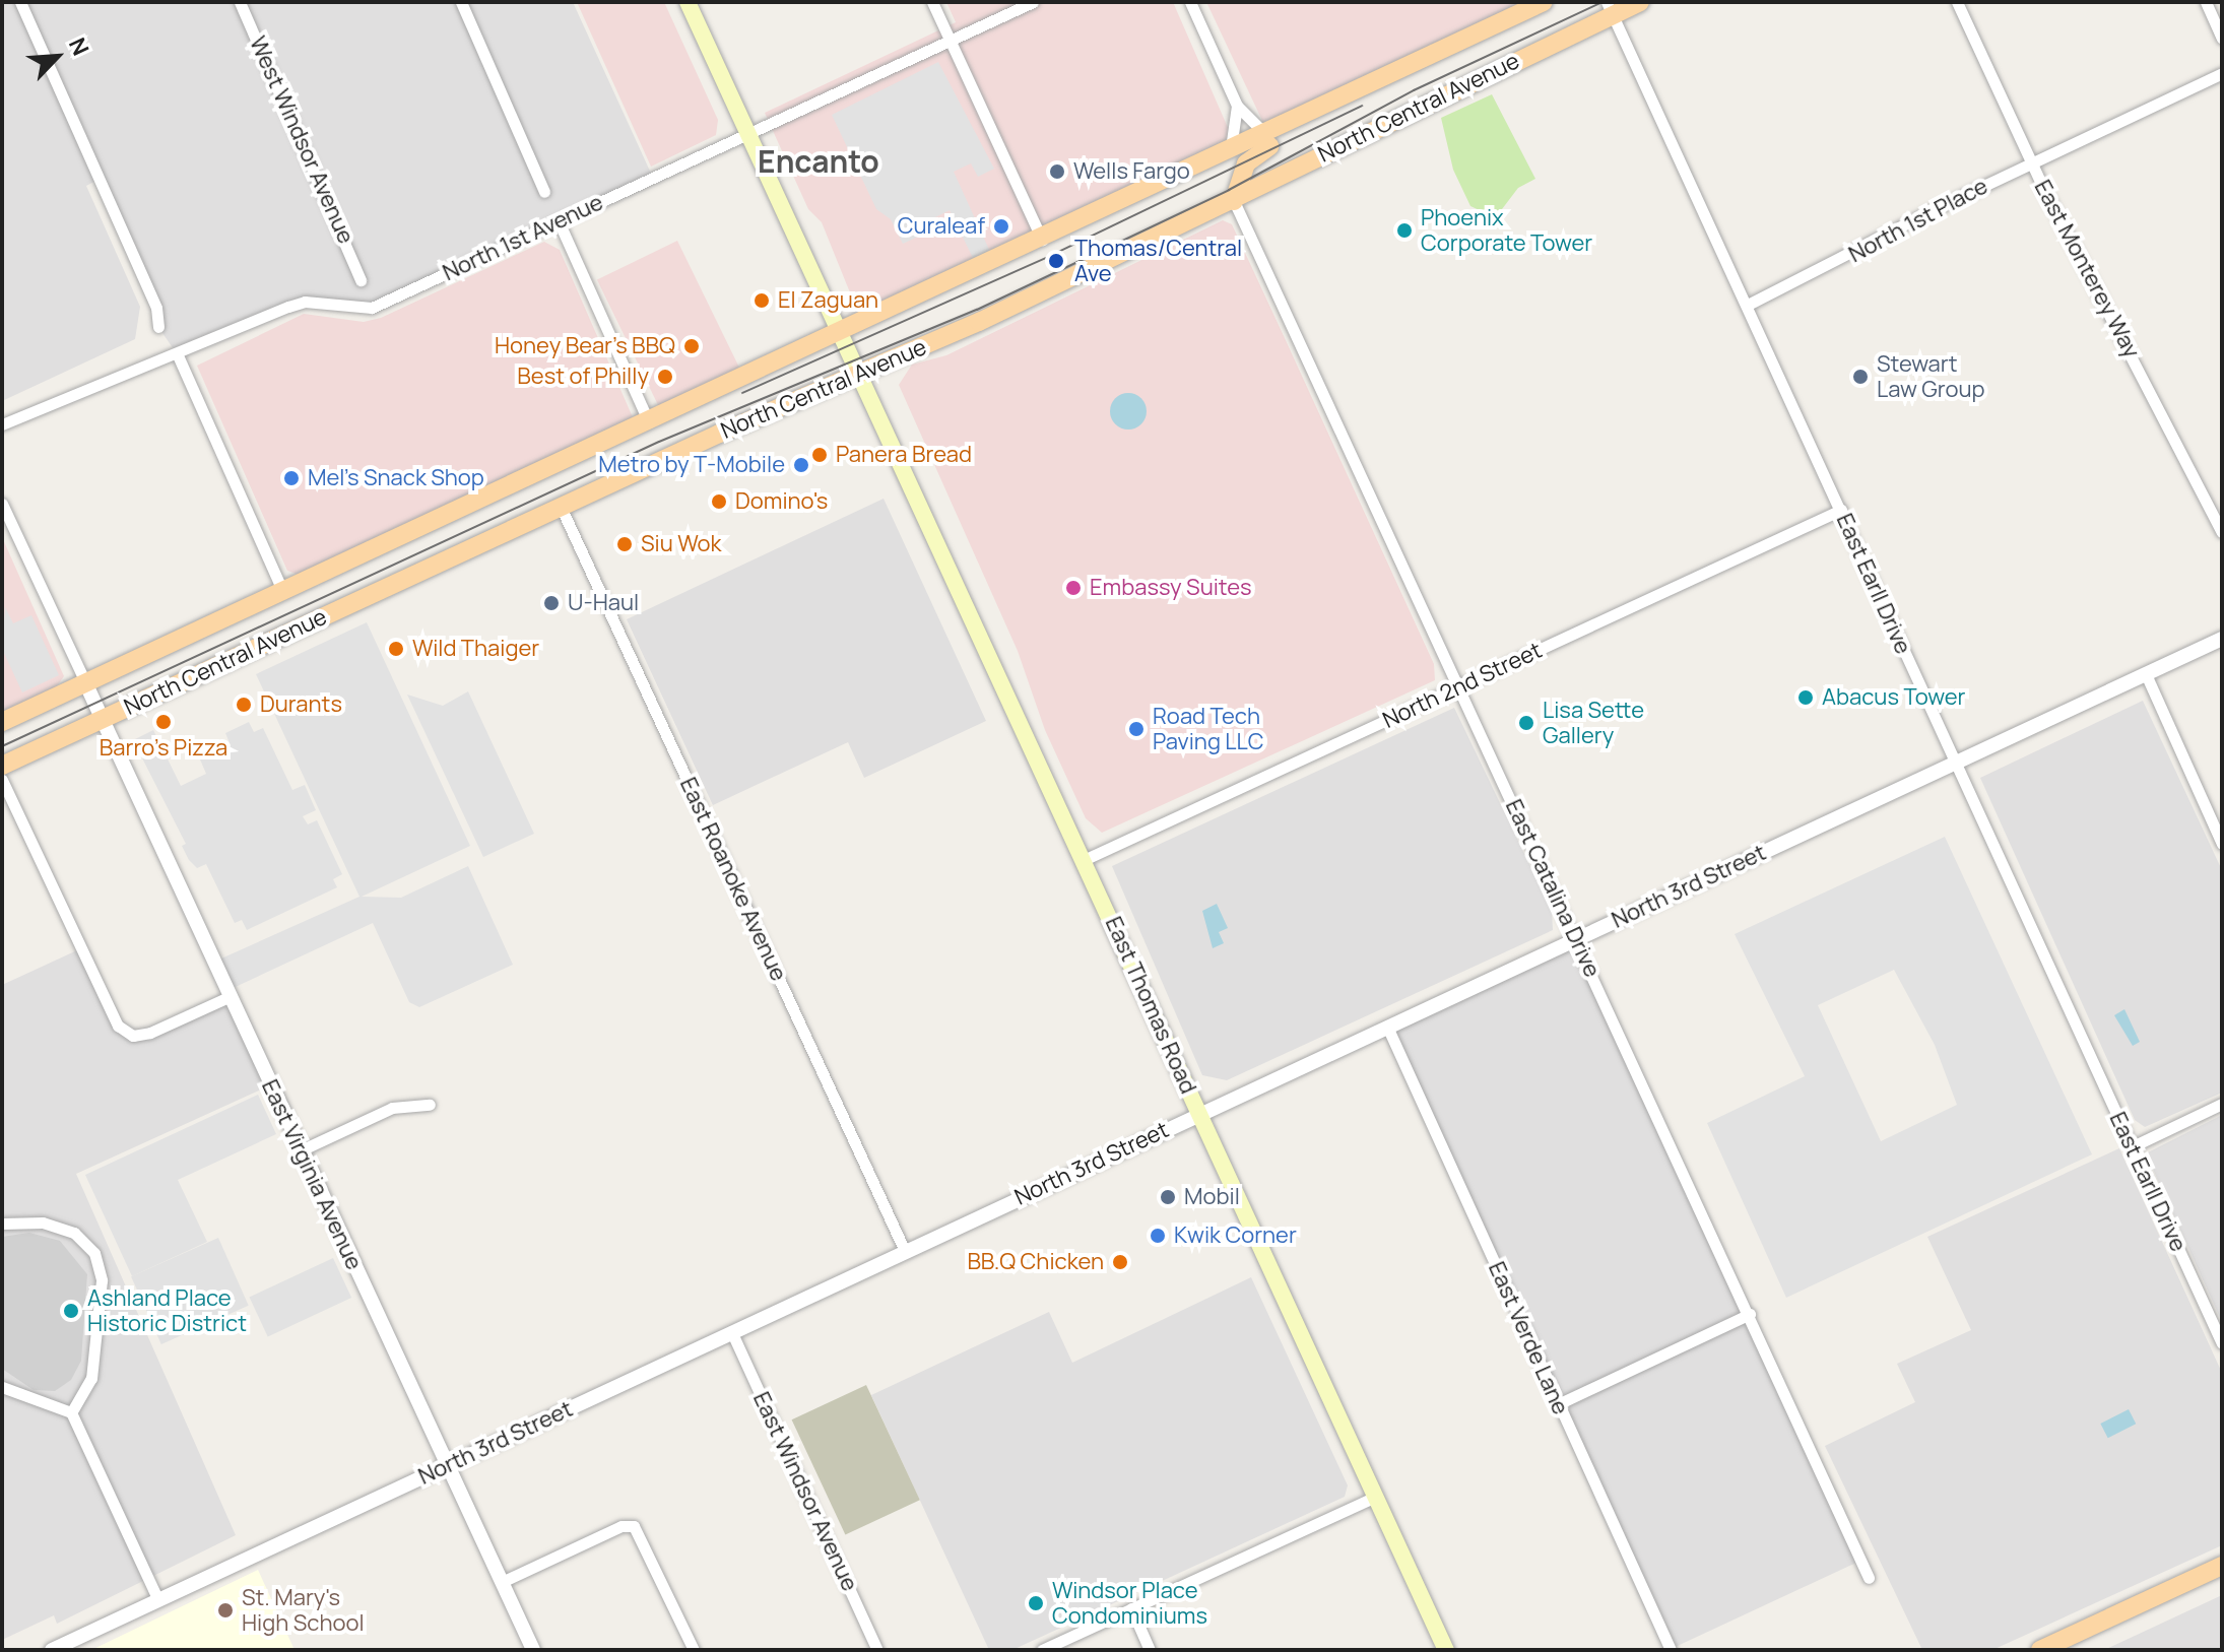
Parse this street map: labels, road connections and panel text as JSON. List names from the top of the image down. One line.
{"streets":{"main road":["North Central Avenue","East Thomas Road"],"street":["West Windsor Avenue","North 1st Place","North 1st Avenue","East Monterey Way","East Earll Drive","North 2nd Street","East Roanoke Avenue","North 3rd Street","East Catalina Drive","East Virginia Avenue","East Verde Lane","East Windsor Avenue"]},"crossings":[["North Central Avenue","East Earll Drive"],["North Central Avenue","East Roanoke Avenue"],["North Central Avenue","East Catalina Drive"],["North Central Avenue","East Thomas Road"],["North Central Avenue","East Virginia Avenue"],["North 1st Place","East Monterey Way"],["North 1st Place","East Earll Drive"],["North 1st Avenue","East Thomas Road"],["East Earll Drive","North 2nd Street"],["East Earll Drive","North 3rd Street"],["North 2nd Street","East Catalina Drive"],["North 2nd Street","East Thomas Road"],["East Roanoke Avenue","North 3rd Street"],["North 3rd Street","East Catalina Drive"],["North 3rd Street","East Thomas Road"],["North 3rd Street","East Virginia Avenue"],["North 3rd Street","East Verde Lane"],["North 3rd Street","East Windsor Avenue"]],"districts":["Encanto"],"places":["Wells Fargo","Curaleaf","Phoenix Corporate Tower","Thomas/Central Ave","El Zaguan","Honey Bear's BBQ","Best of Philly","Stewart Law Group","Panera Bread","Metro by T-Mobile","Mel's Snack Shop","Domino's","Siu Wok","Embassy Suites","U-Haul","Wild Thaiger","Abacus Tower","Durants","Barro's Pizza","Lisa Sette Gallery","Road Tech Paving LLC","Mobil","Kwik Corner","BB.Q Chicken","Ashland Place Historic District","Windsor Place Condominiums","St. Mary's High School"],"north":"top right"}
